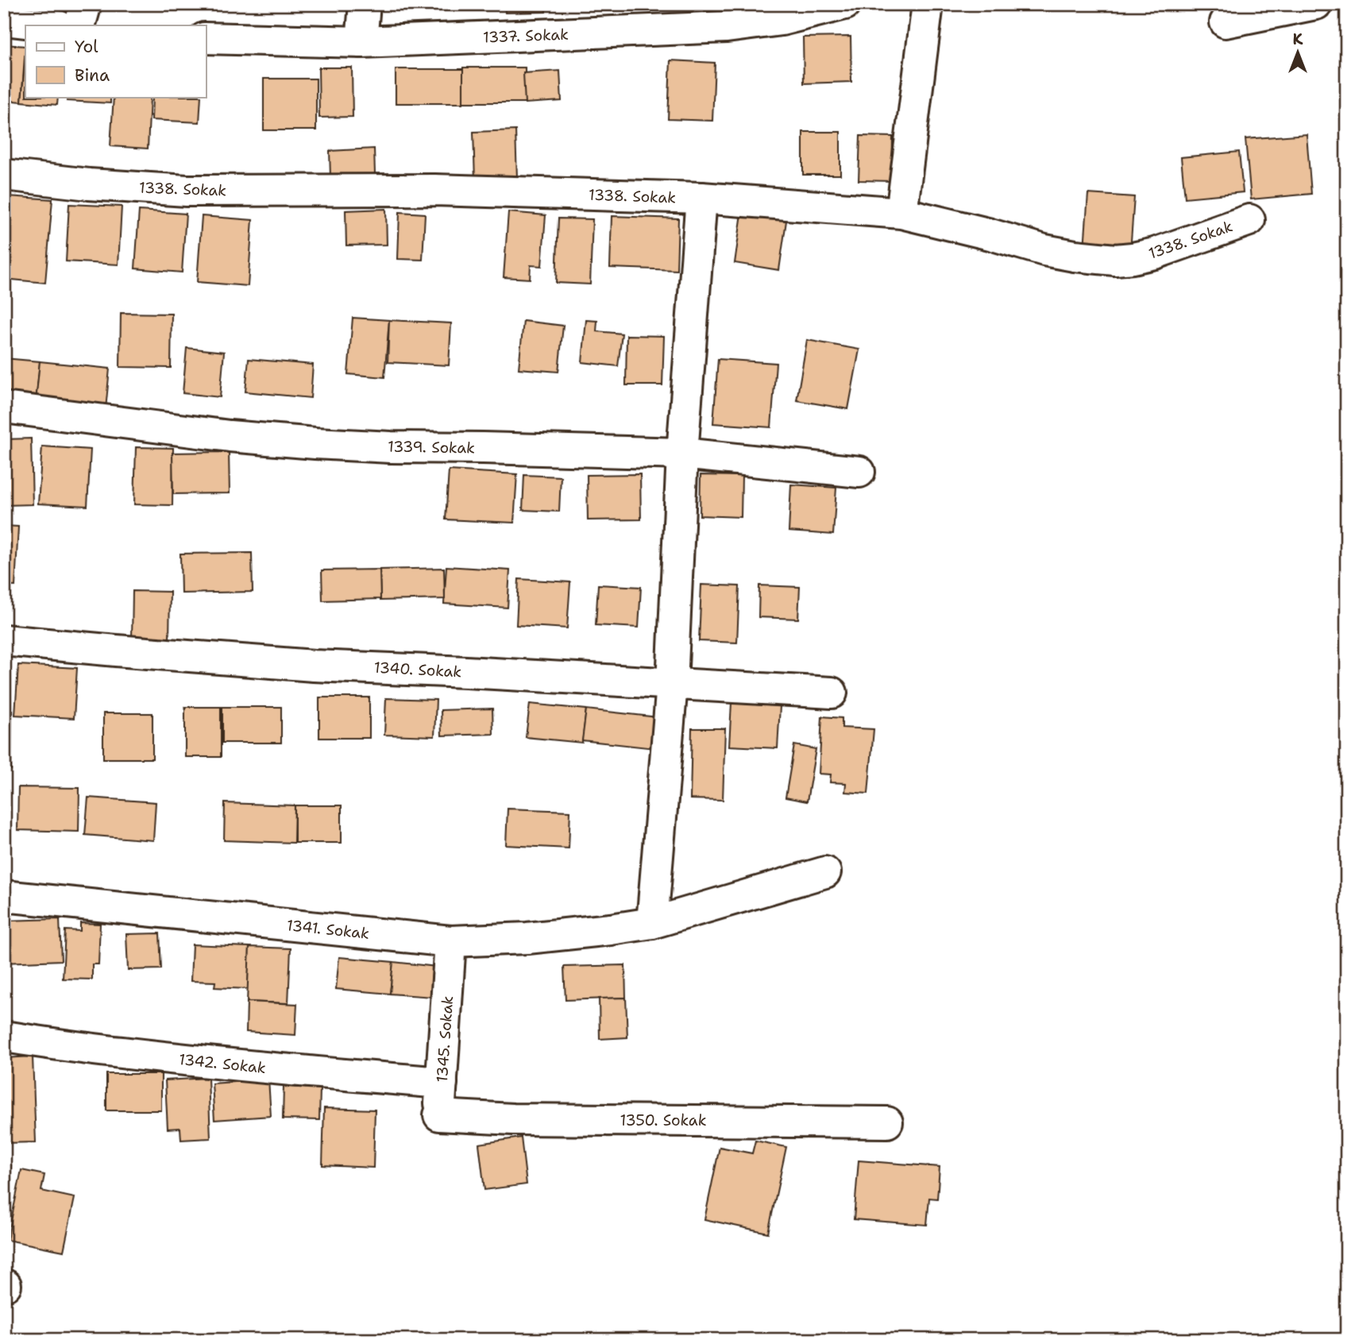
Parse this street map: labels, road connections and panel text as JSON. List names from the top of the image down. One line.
{"streets":{"street":["1337. Sokak","1338. Sokak","1339. Sokak","1340. Sokak","1341. Sokak","1345. Sokak","1342. Sokak","1350. Sokak"]},"crossings":[["1341. Sokak","1345. Sokak"],["1345. Sokak","1342. Sokak"],["1345. Sokak","1350. Sokak"]],"legend":["Yol","Bina"],"north":"top"}
